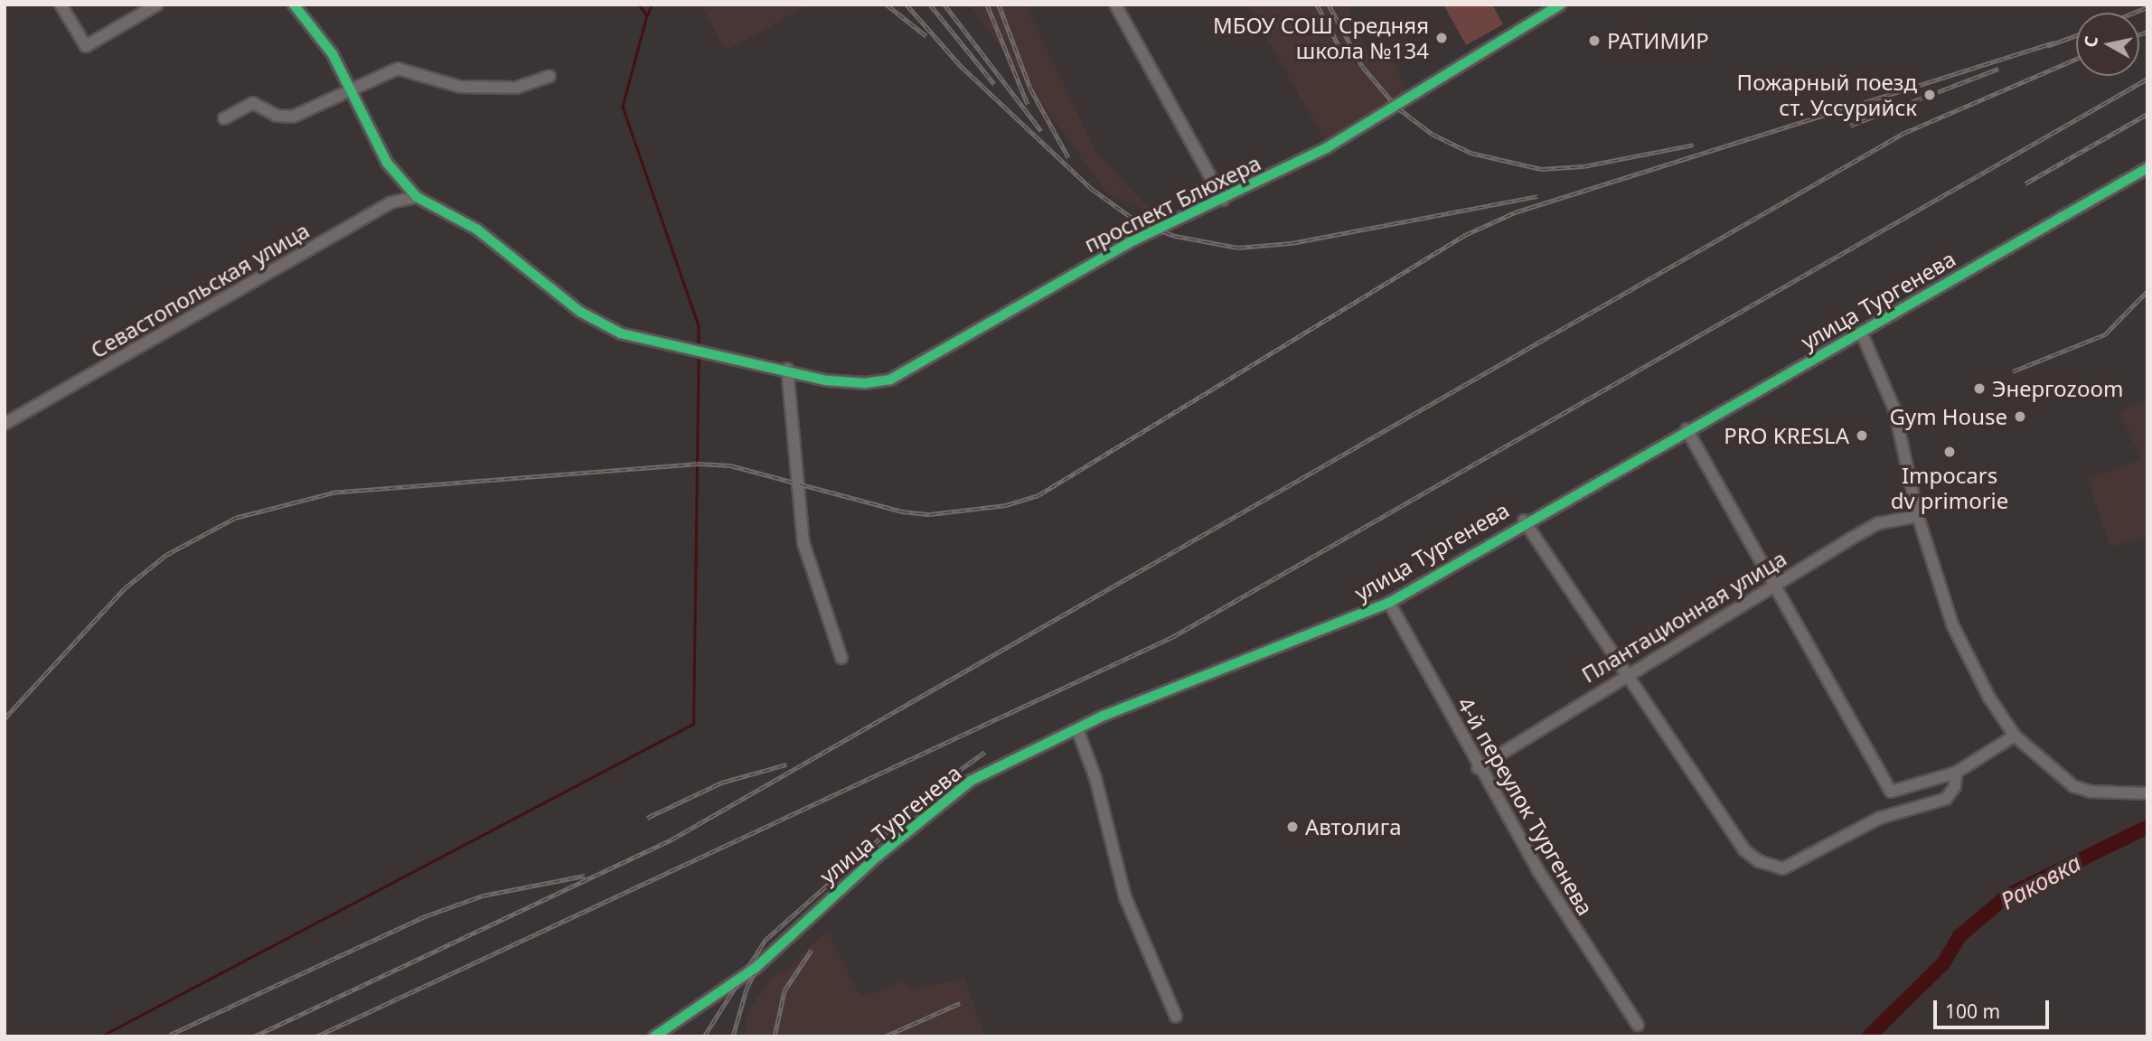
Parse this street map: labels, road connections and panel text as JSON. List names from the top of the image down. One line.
{"streets":{"street":["проспект Блюхера","Севастопольская улица","улица Тургенева","Плантационная улица","4-й переулок Тургенева"]},"crossings":[["проспект Блюхера","Севастопольская улица"],["улица Тургенева","4-й переулок Тургенева"],["Плантационная улица","4-й переулок Тургенева"]],"water":["Раковка"],"places":["МБОУ СОШ Средняя школа №134","РАТИМИР","Пожарный поезд ст. Уссурийск","Энергоzoom","Gym House","PRO KRESLA","Impocars dv primorie","Автолига"],"scale_bar":"100 m","north":"left"}
